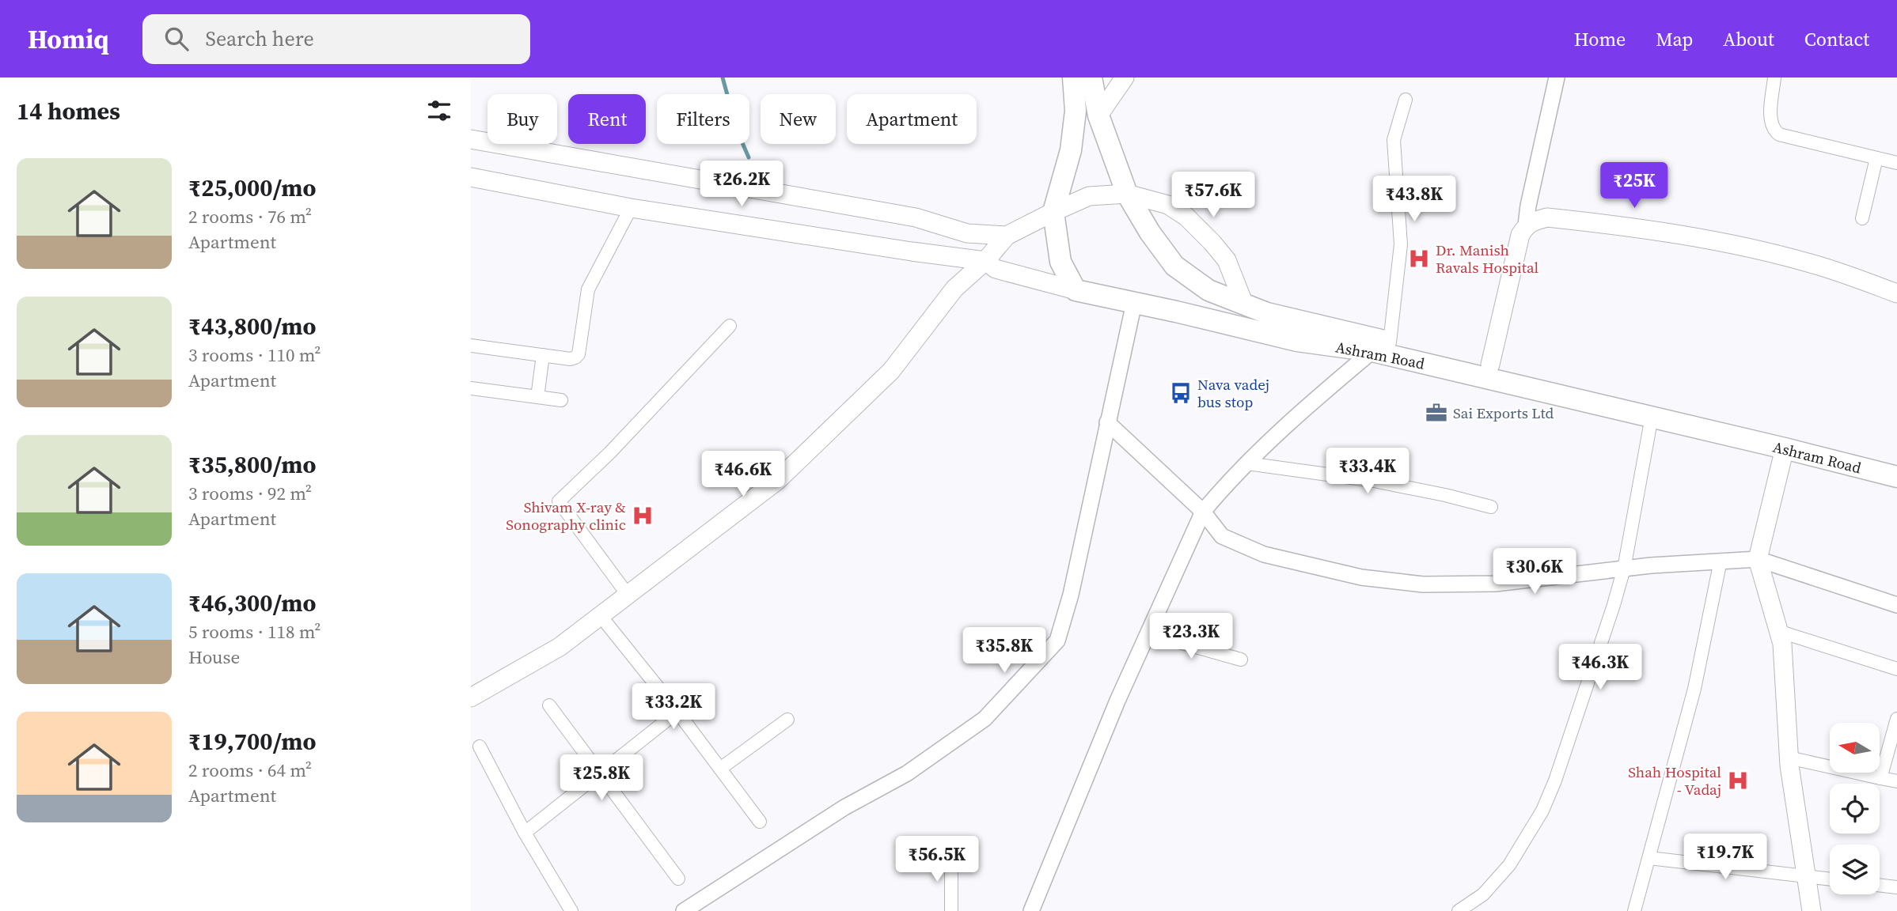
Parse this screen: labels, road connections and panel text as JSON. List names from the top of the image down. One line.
{"streets":{"main road":["Ashram Road"]},"places":{"hospital":["Dr. Manish Ravals Hospital","Shivam X-ray & Sonography clinic","Shah Hospital - Vadaj"],"bus stop":["Nava vadej bus stop"],"office":["Sai Exports Ltd"]},"north":"left","page":{"header":"Homiq","search":"Search here","nav":["Home","Map","About","Contact"],"heading":"14 homes","chip":["Buy","Rent","Filters","New","Apartment"],"list":[{"name":"₹25,000/mo","note":"2 rooms · 76 m² · Apartment"},{"name":"₹43,800/mo","note":"3 rooms · 110 m² · Apartment"},{"name":"₹35,800/mo","note":"3 rooms · 92 m² · Apartment"},{"name":"₹46,300/mo","note":"5 rooms · 118 m² · House"},{"name":"₹19,700/mo","note":"2 rooms · 64 m² · Apartment"}],"price":["₹26.2K","₹25K","₹57.6K","₹43.8K","₹33.4K","₹46.6K","₹30.6K","₹23.3K","₹35.8K","₹46.3K","₹33.2K","₹25.8K","₹19.7K","₹56.5K"]}}
